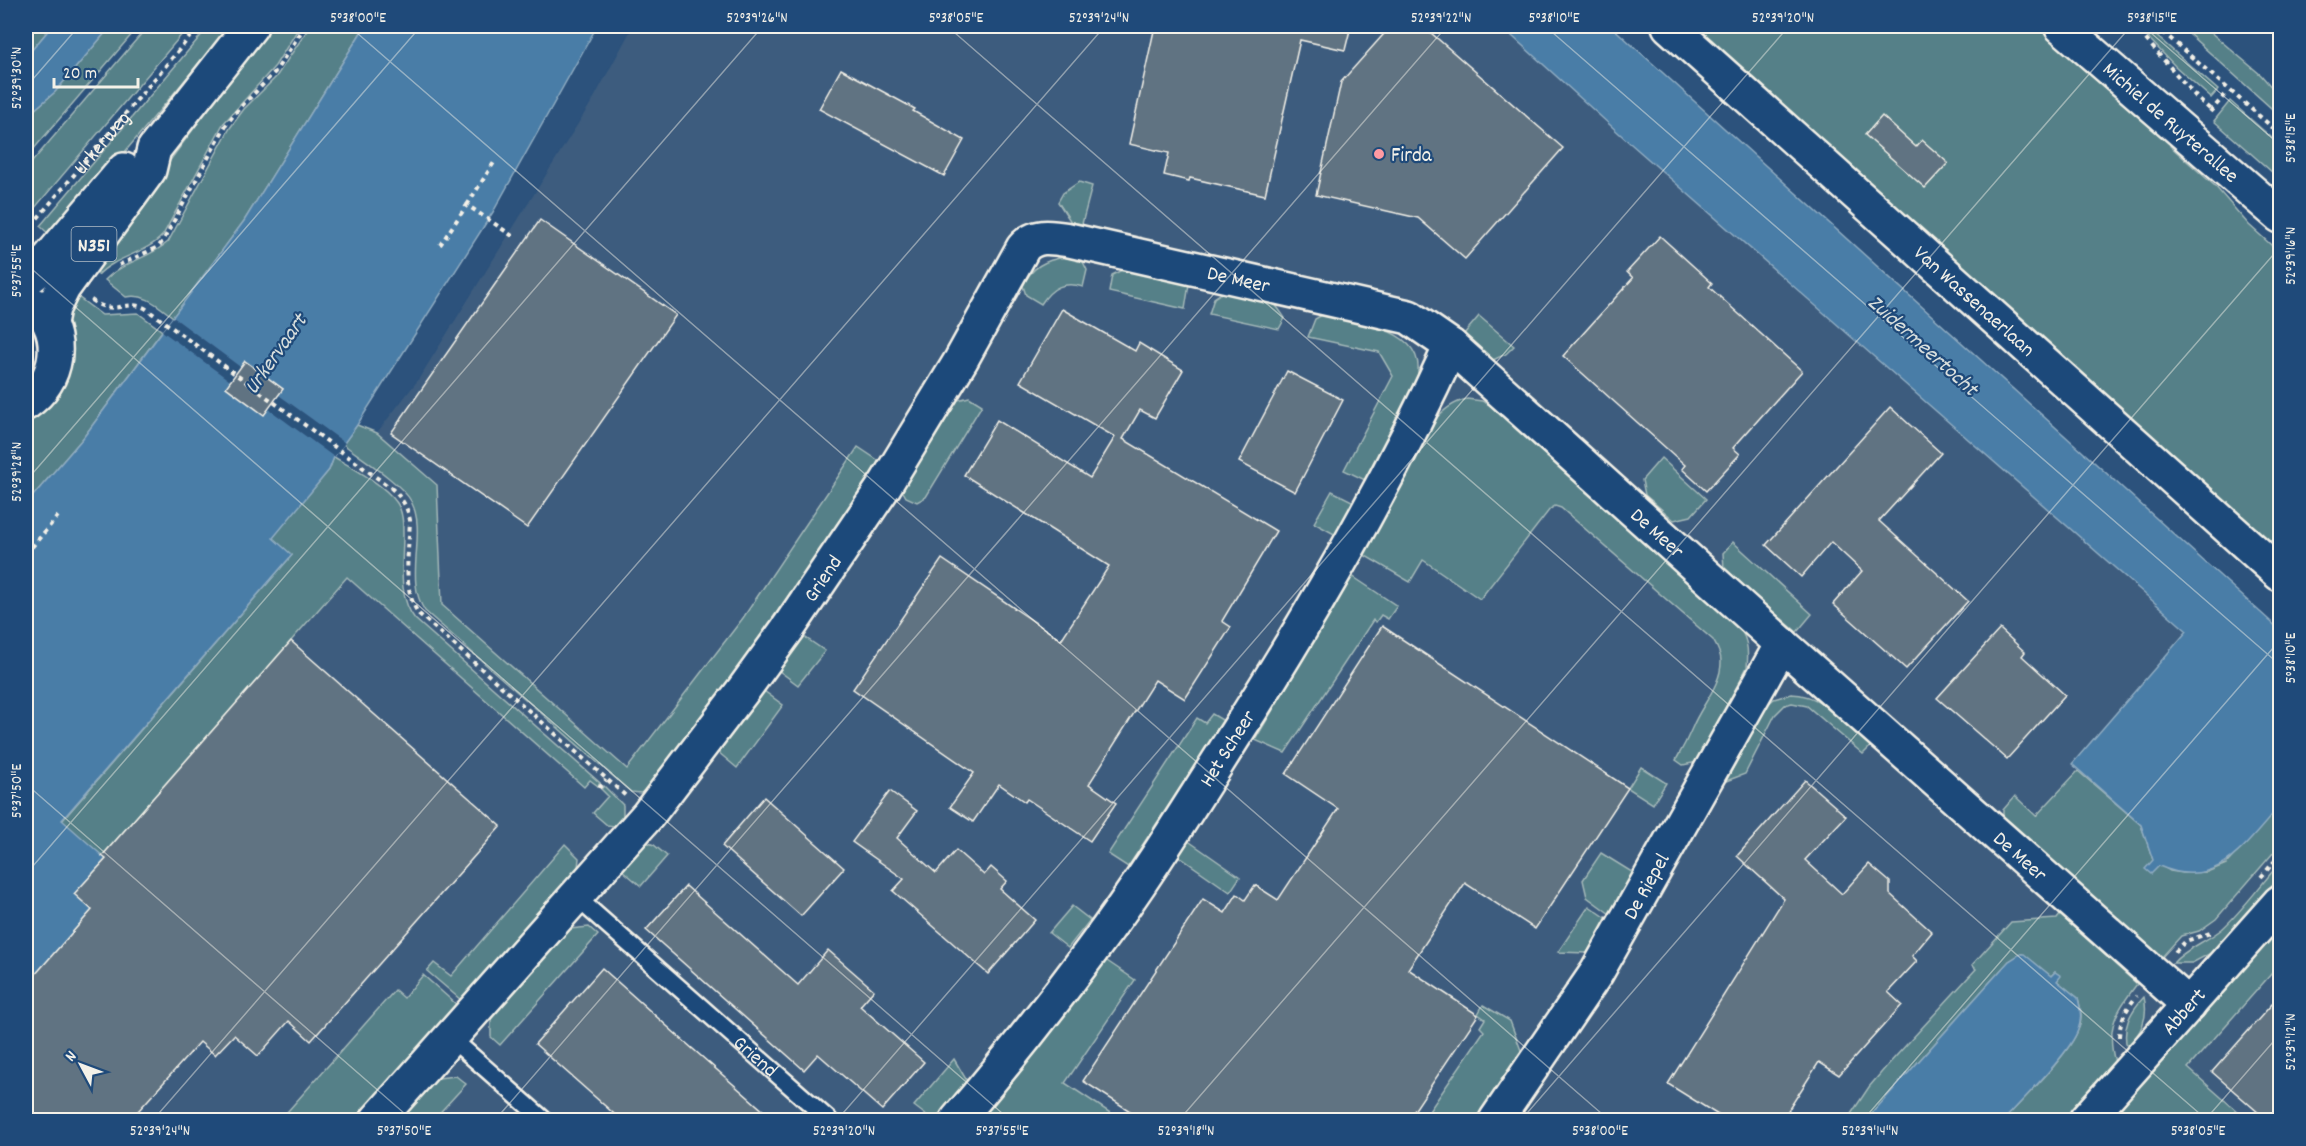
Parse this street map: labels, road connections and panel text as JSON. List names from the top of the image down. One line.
{"streets":{"street":["Michiel de Ruyterallee","Urkerweg","N351","De Meer","Van Wassenaerlaan","Griend","Het Scheer","De Riepel","Abbert"]},"crossings":[["Urkerweg","N351"],["De Meer","Griend"],["De Meer","Het Scheer"],["De Meer","De Riepel"],["De Meer","Abbert"]],"water":["Zuidermeertocht","Urkervaart"],"places":["Firda"],"scale_bar":"20 m","north":"top left","coordinates":["5°38'00\"E","52°39'26\"N","5°38'05\"E","52°39'24\"N","52°39'22\"N","5°38'10\"E","52°39'20\"N","5°38'15\"E","52°39'30\"N","52°39'16\"N","5°37'55\"E","52°39'28\"N","5°37'50\"E","52°39'12\"N","52°39'18\"N","52°39'14\"N"]}
